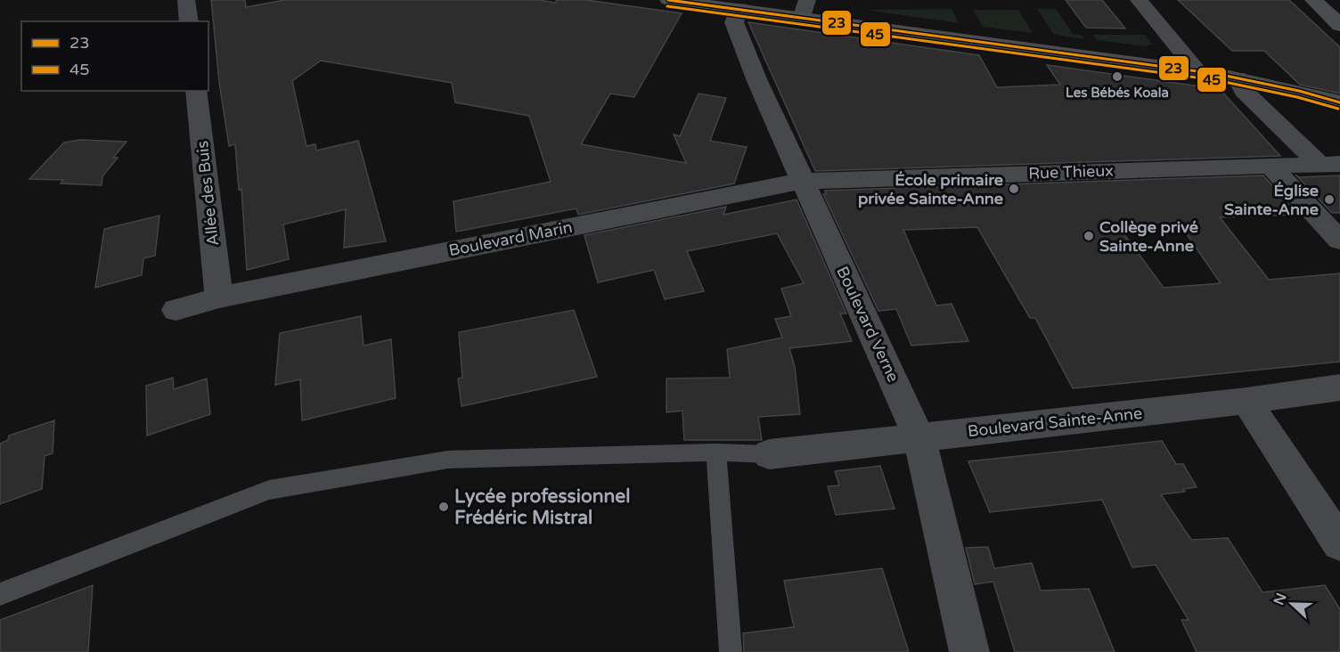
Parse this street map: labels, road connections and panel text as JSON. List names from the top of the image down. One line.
{"streets":{"street":["Rue Thieux","Allée des Buis","Boulevard Marin","Boulevard Verne","Boulevard Sainte-Anne"]},"crossings":[["Rue Thieux","Boulevard Marin"],["Rue Thieux","Boulevard Verne"],["Allée des Buis","Boulevard Marin"],["Boulevard Marin","Boulevard Verne"],["Boulevard Verne","Boulevard Sainte-Anne"]],"places":["Les Bébés Koala","École primaire privée Sainte-Anne","Église Sainte-Anne","Collège privé Sainte-Anne","Lycée professionnel Frédéric Mistral"],"lines":["transit line 23","transit line 45"],"legend":["23","45"],"north":"left"}
